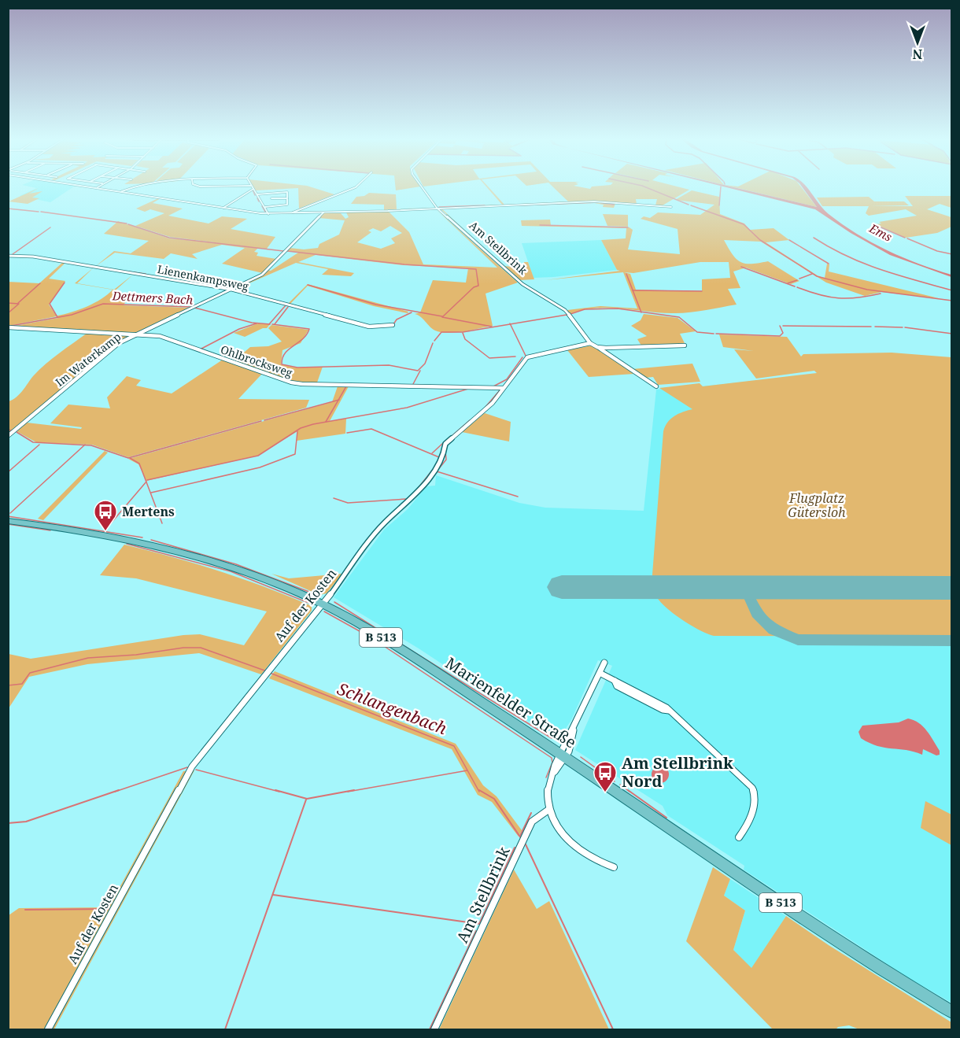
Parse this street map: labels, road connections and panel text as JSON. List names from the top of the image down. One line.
{"streets":{"main road":["B 513","Marienfelder Straße"],"street":["Am Stellbrink","Lienenkampsweg","Im Waterkamp","Ohlbrocksweg","Auf der Kosten"]},"crossings":[["Am Stellbrink","Auf der Kosten"],["Lienenkampsweg","Im Waterkamp"],["Im Waterkamp","Ohlbrocksweg"],["Ohlbrocksweg","Auf der Kosten"],["Auf der Kosten","Marienfelder Straße"]],"water":["Ems","Dettmers Bach","Schlangenbach"],"parks":["Flugplatz Gütersloh"],"places":{"bus stop":["Mertens","Am Stellbrink Nord"]},"north":"bottom"}
